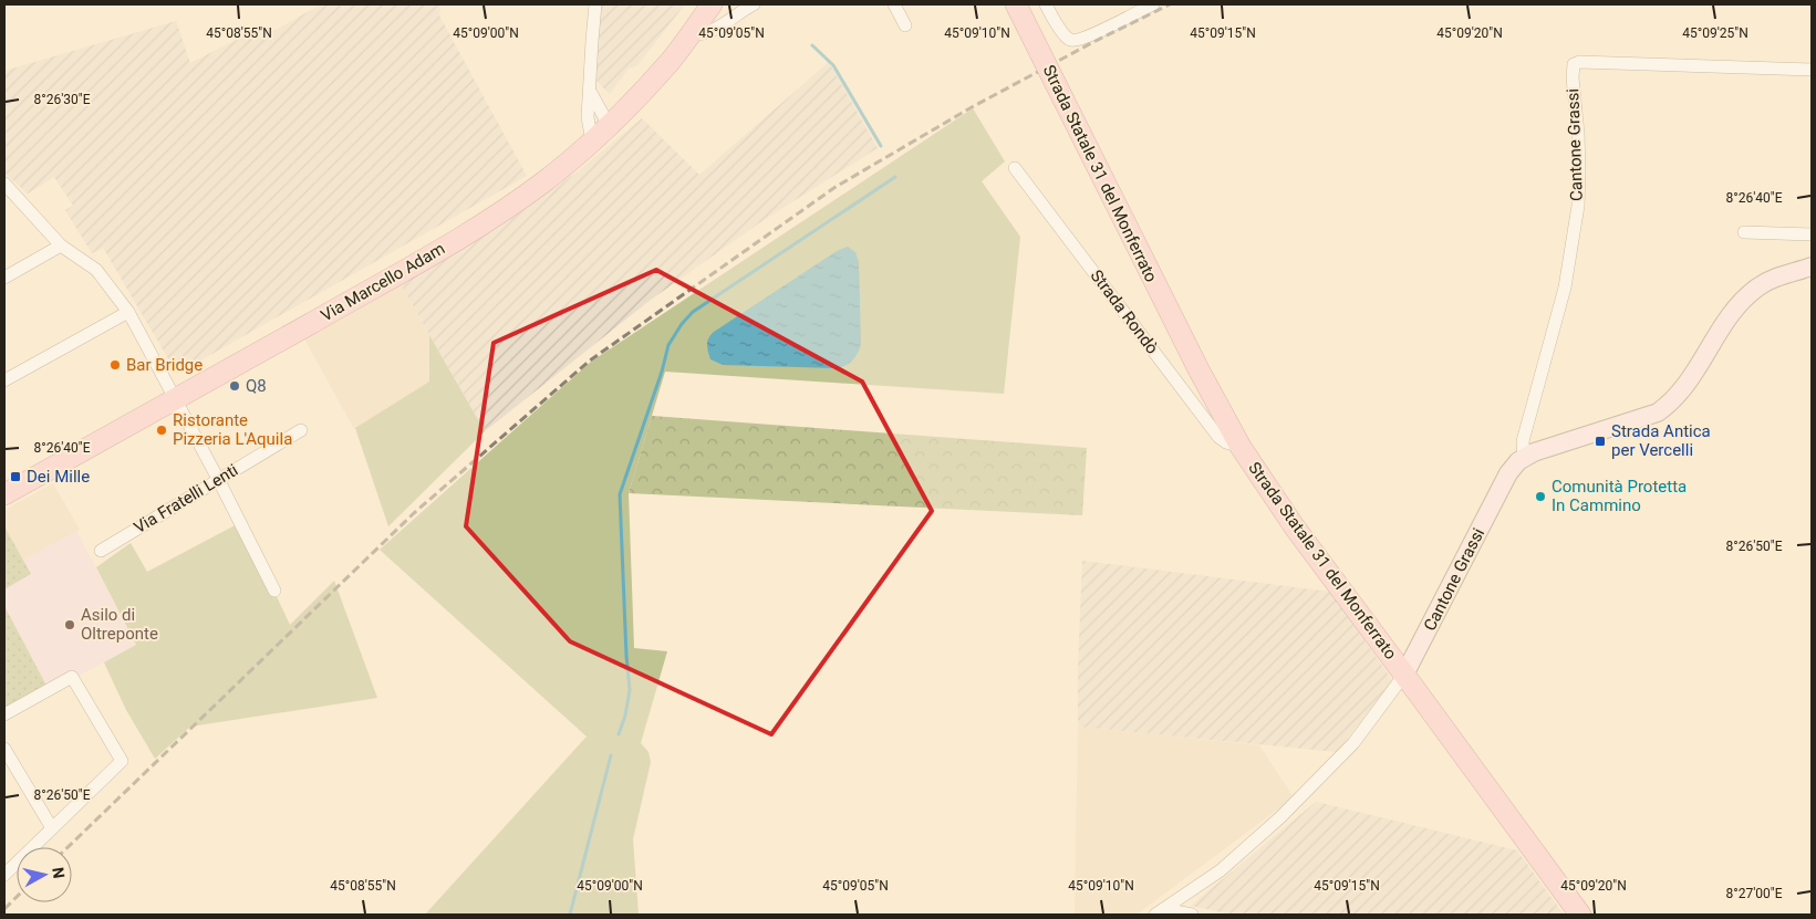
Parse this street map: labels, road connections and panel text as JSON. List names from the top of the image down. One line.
{"streets":{"main road":["Strada Statale 31 del Monferrato","Via Marcello Adam"],"street":["Cantone Grassi","Strada Rondò","Via Fratelli Lenti"]},"crossings":[["Cantone Grassi","Strada Statale 31 del Monferrato"],["Strada Statale 31 del Monferrato","Strada Rondò"]],"places":{"other":["Bar Bridge","Q8","Ristorante Pizzeria L'Aquila","Comunità Protetta In Cammino","Asilo di Oltreponte"],"transit":["Strada Antica per Vercelli","Dei Mille"]},"north":"right","coordinates":["45°08'55\"N","45°09'00\"N","45°09'05\"N","45°09'10\"N","45°09'15\"N","45°09'20\"N","45°09'25\"N","8°26'30\"E","8°26'40\"E","8°26'50\"E","8°27'00\"E"]}
